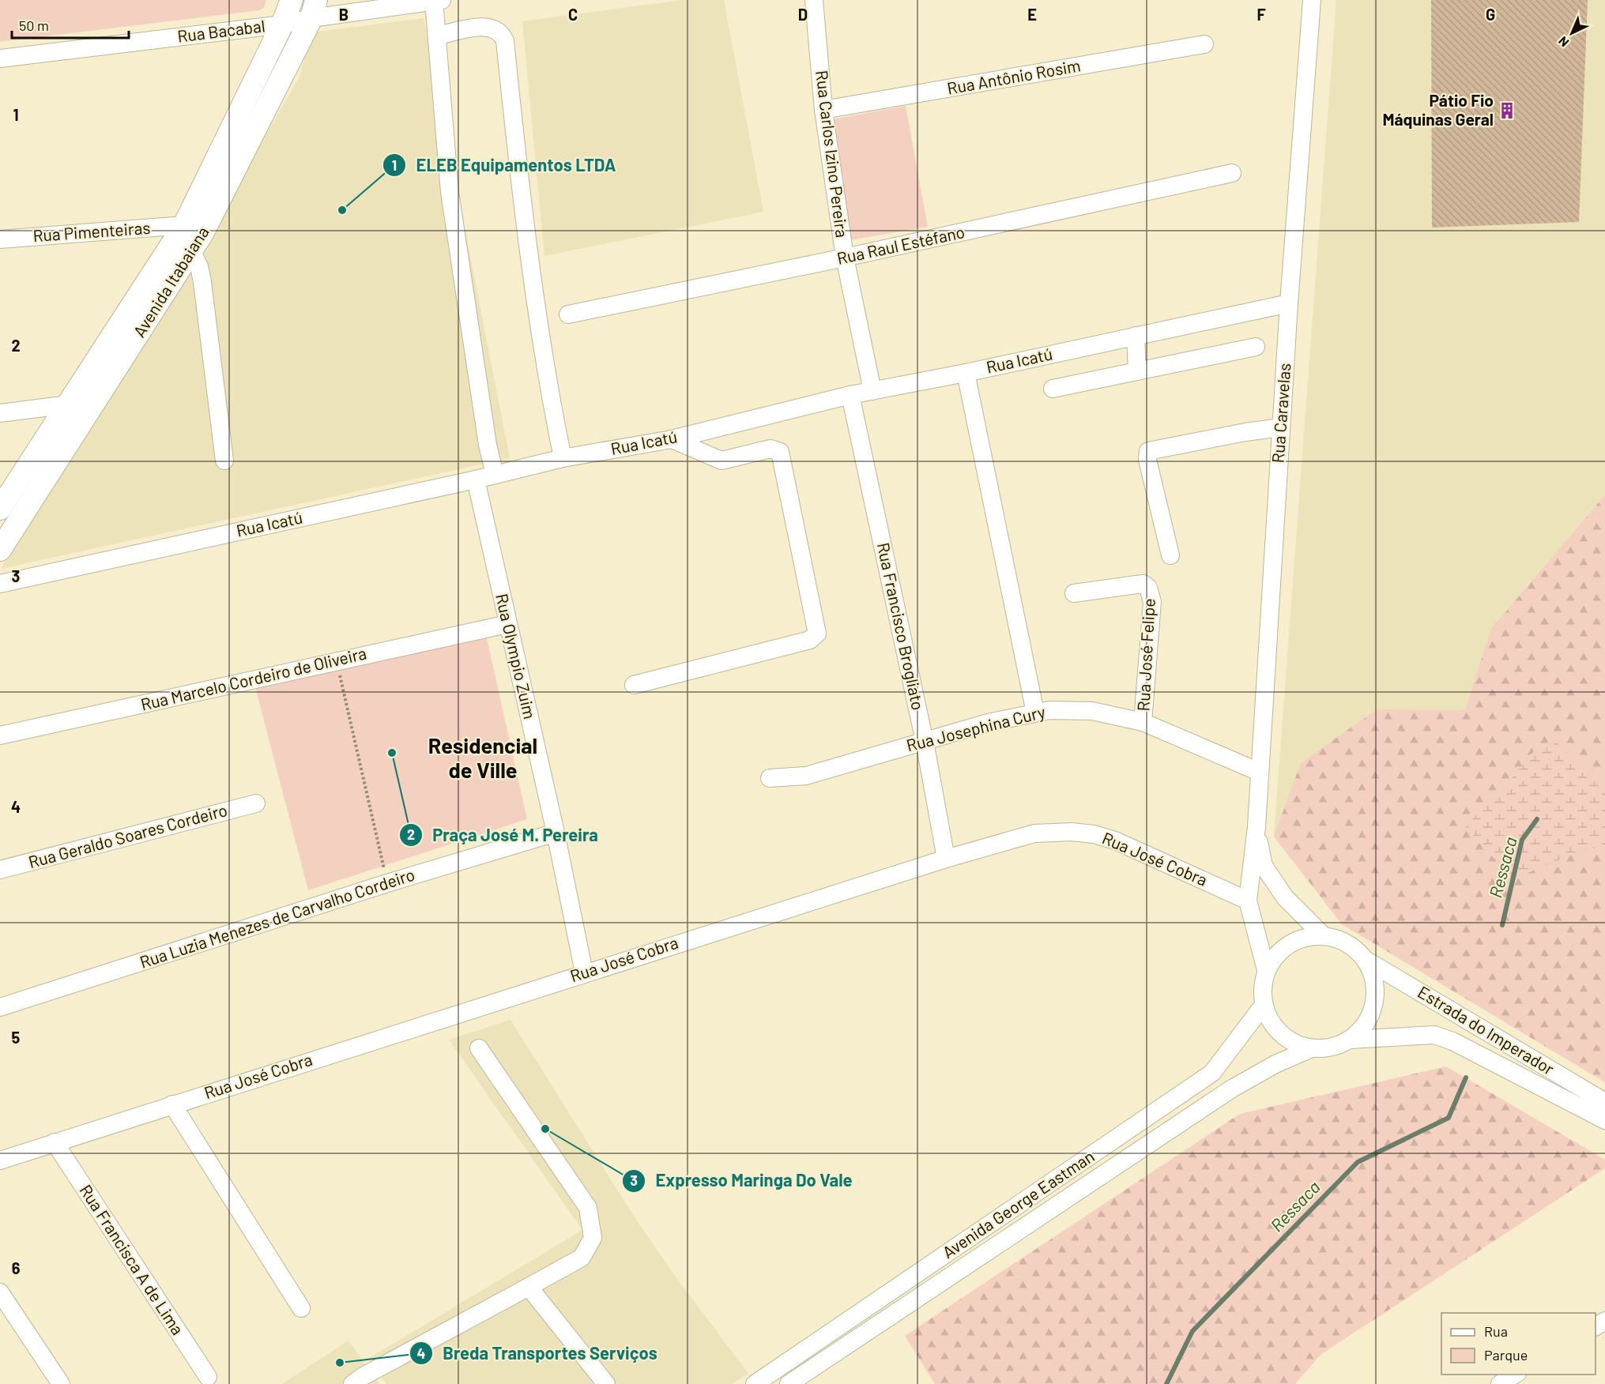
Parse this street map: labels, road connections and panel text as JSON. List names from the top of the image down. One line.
{"streets":{"main road":["Avenida Itabaiana"],"street":["Rua Bacabal","Rua Antônio Rosim","Rua Carlos Izino Pereira","Rua Pimenteiras","Rua Raul Estéfano","Rua Icatú","Rua Caravelas","Rua Francisco Brogliato","Rua José Felipe","Rua Olympio Zuim","Rua Marcelo Cordeiro de Oliveira","Rua Josephina Cury","Rua Geraldo Soares Cordeiro","Rua José Cobra","Rua Luzia Menezes de Carvalho Cordeiro","Estrada do Imperador","Avenida George Eastman","Rua Francisca A de Lima"]},"crossings":[["Rua Bacabal","Avenida Itabaiana"],["Rua Antônio Rosim","Rua Carlos Izino Pereira"],["Rua Carlos Izino Pereira","Rua Raul Estéfano"],["Rua Carlos Izino Pereira","Rua Icatú"],["Rua Pimenteiras","Avenida Itabaiana"],["Rua Icatú","Rua Caravelas"],["Rua Icatú","Rua Francisco Brogliato"],["Rua Icatú","Rua Olympio Zuim"],["Rua Caravelas","Rua Josephina Cury"],["Rua Francisco Brogliato","Rua Josephina Cury"],["Rua Francisco Brogliato","Rua José Cobra"],["Rua José Felipe","Rua Josephina Cury"],["Rua Olympio Zuim","Rua Marcelo Cordeiro de Oliveira"],["Rua Olympio Zuim","Rua José Cobra"],["Rua Olympio Zuim","Rua Luzia Menezes de Carvalho Cordeiro"],["Rua José Cobra","Rua Francisca A de Lima"],["Estrada do Imperador","Avenida George Eastman"]],"districts":["Residencial de Ville"],"water":["Ressaca"],"places":{"building":["Pátio Fio Máquinas Geral"],"other":["ELEB Equipamentos LTDA","Praça José M. Pereira","Expresso Maringa Do Vale","Breda Transportes Serviços"]},"legend":["Rua","Parque"],"scale_bar":"50 m","north":"bottom left","grid":{"columns":["B","C","D","E","F","G"],"rows":["1","2","3","4","5","6"]}}
